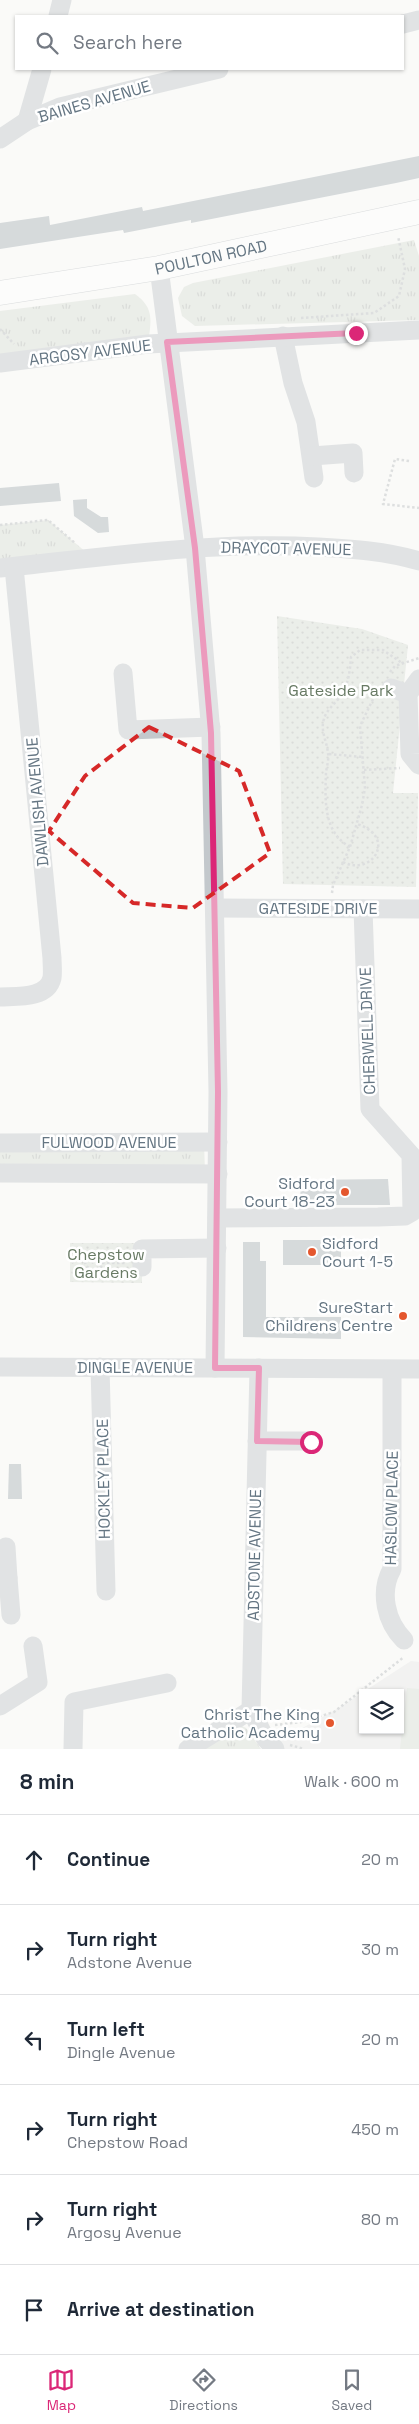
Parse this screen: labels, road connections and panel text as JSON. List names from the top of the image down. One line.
{"streets":{"main road":["POULTON ROAD"],"street":["BAINES AVENUE","ARGOSY AVENUE","DRAYCOT AVENUE","DAWLISH AVENUE","GATESIDE DRIVE","CHERWELL DRIVE","FULWOOD AVENUE","DINGLE AVENUE","HOCKLEY PLACE","HASLOW PLACE","ADSTONE AVENUE"]},"crossings":[["DRAYCOT AVENUE","DAWLISH AVENUE"],["GATESIDE DRIVE","CHERWELL DRIVE"],["DINGLE AVENUE","HOCKLEY PLACE"],["DINGLE AVENUE","HASLOW PLACE"],["DINGLE AVENUE","ADSTONE AVENUE"]],"parks":["Gateside Park","Chepstow Gardens"],"places":["Sidford Court 18-23","Sidford Court 1-5","SureStart Childrens Centre","Christ The King Catholic Academy"],"page":{"search":"Search here","heading":["8 min","Walk · 600 m"],"list":[["Continue","20 m"],["Turn right","Adstone Avenue","30 m"],["Turn left","Dingle Avenue","20 m"],["Turn right","Chepstow Road","450 m"],["Turn right","Argosy Avenue","80 m"],"Arrive at destination"],"nav":["Map","Directions","Saved"]}}
